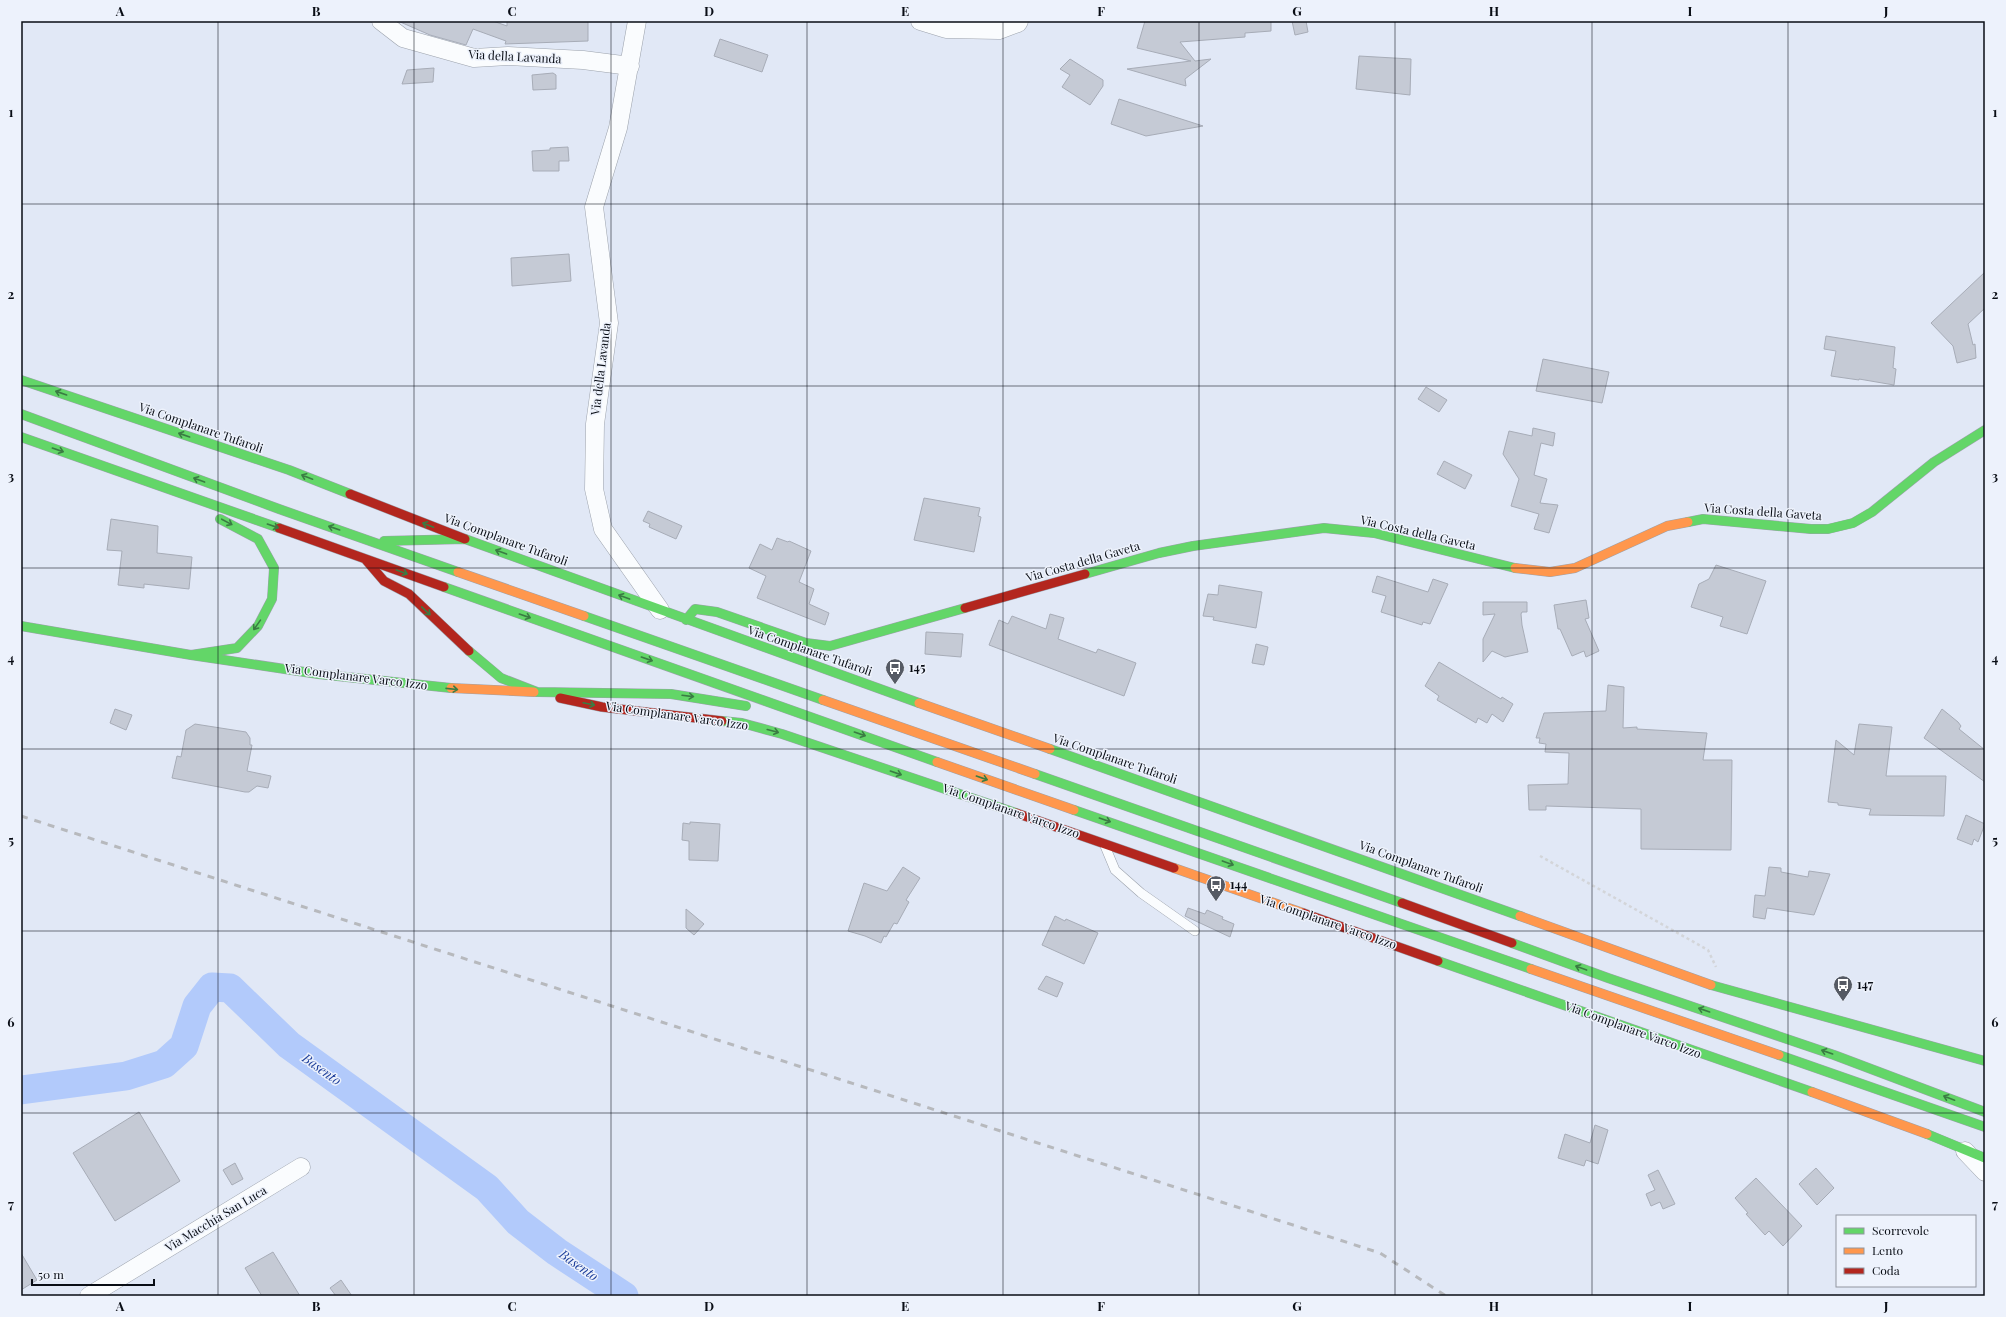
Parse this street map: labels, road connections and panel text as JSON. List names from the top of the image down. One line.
{"streets":{"main road":["Via Complanare Tufaroli","Via Costa della Gaveta","Via Complanare Varco Izzo"],"street":["Via della Lavanda","Via Macchia San Luca"]},"crossings":[["Via della Lavanda","Via Complanare Tufaroli"],["Via Complanare Tufaroli","Via Costa della Gaveta"]],"water":["Basento"],"places":{"bus stop":["145","144","147"]},"legend":["Scorrevole","Lento","Coda"],"scale_bar":"50 m","grid":{"columns":["A","B","C","D","E","F","G","H","I","J"],"rows":["1","2","3","4","5","6","7"]}}
